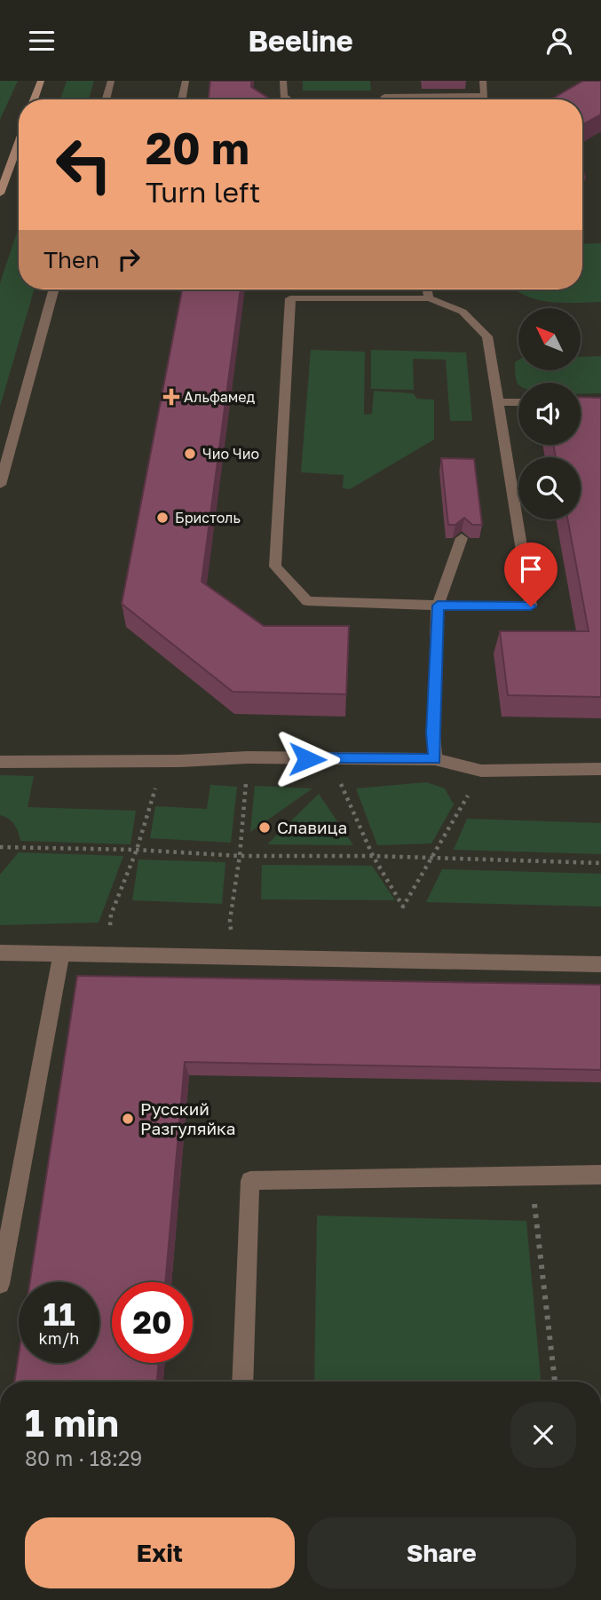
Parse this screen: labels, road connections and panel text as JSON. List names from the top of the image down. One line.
{"places":{"health":["Альфамед"],"other":["Чио Чио","Бристоль","Славица","Русский Разгуляйка"]},"north":"top left","page":{"header":"Beeline","turn":["20 m","Turn left"],"then":"Then","speed":"11 km/h","limit":"20","heading":["1 min","80 m · 18:29"],"buttons":["Exit","Share"]}}
